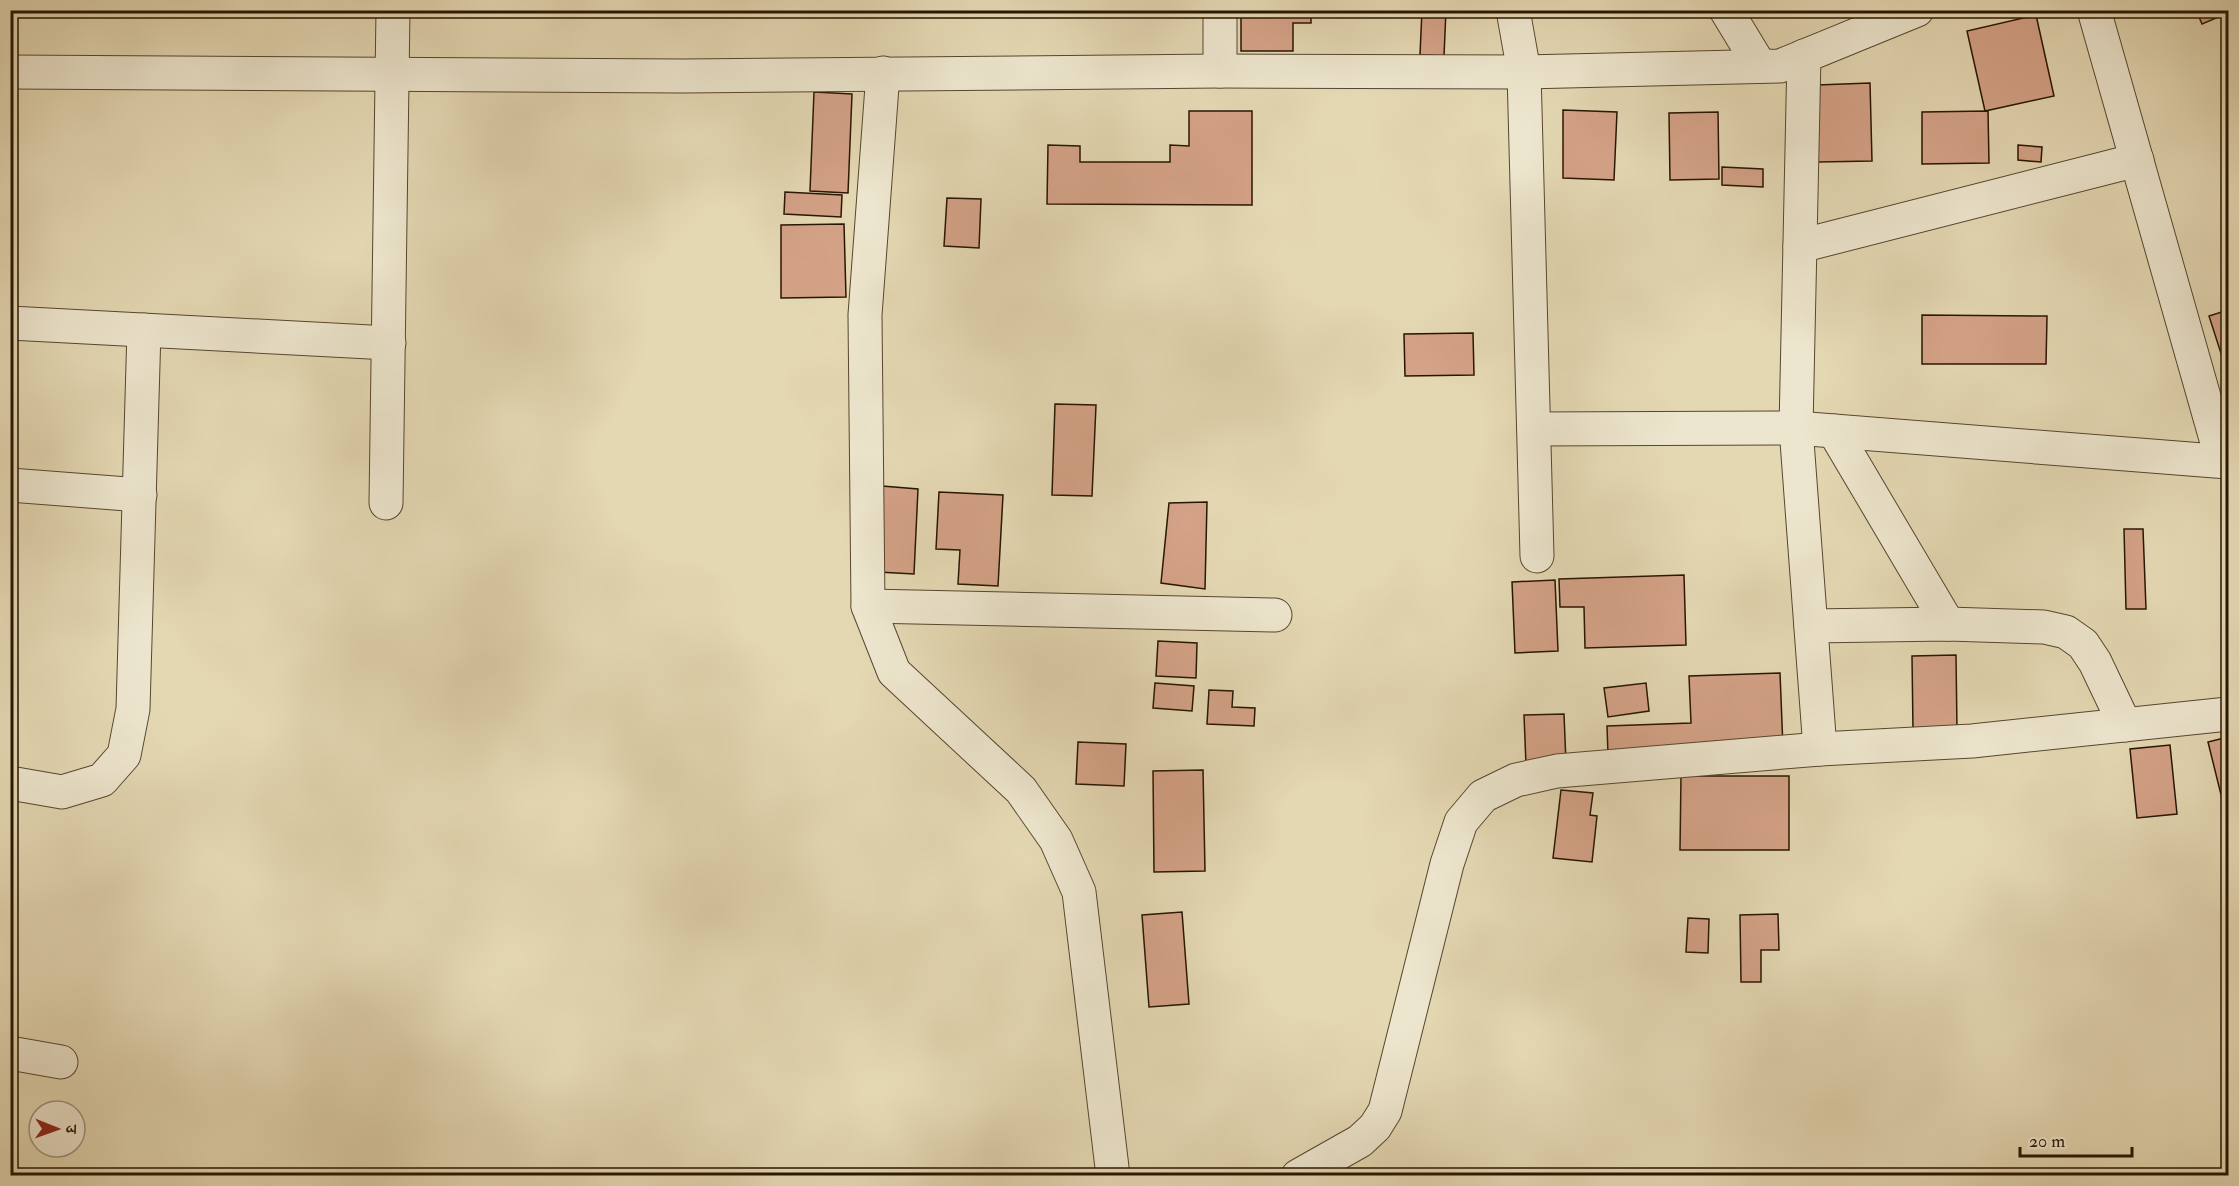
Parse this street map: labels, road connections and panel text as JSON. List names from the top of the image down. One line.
{"scale_bar":"20 m","north":"right"}
